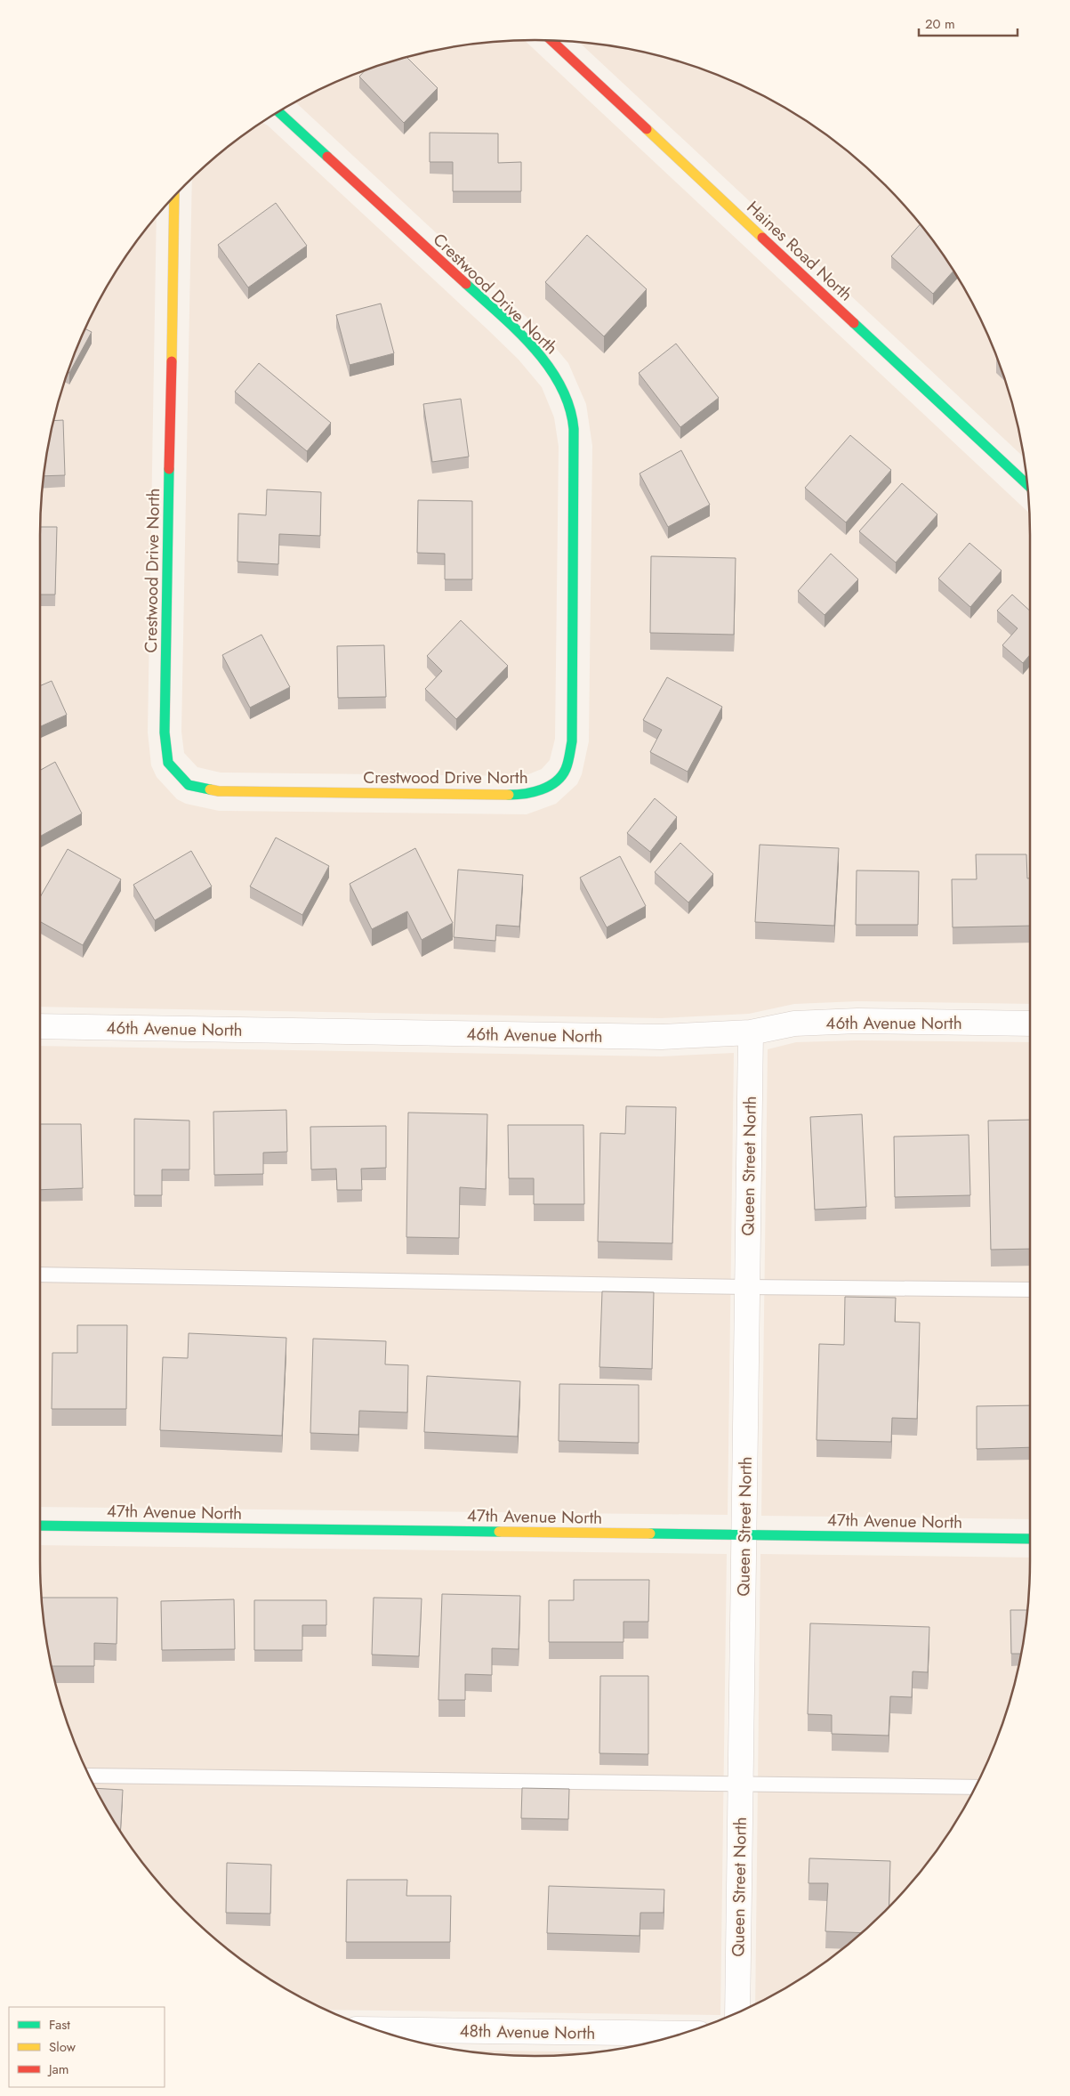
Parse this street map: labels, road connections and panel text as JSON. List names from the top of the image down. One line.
{"streets":{"street":["Haines Road North","Crestwood Drive North","46th Avenue North","Queen Street North","47th Avenue North","48th Avenue North"]},"crossings":[["46th Avenue North","Queen Street North"],["Queen Street North","47th Avenue North"]],"legend":["Fast","Slow","Jam"],"scale_bar":"20 m"}
